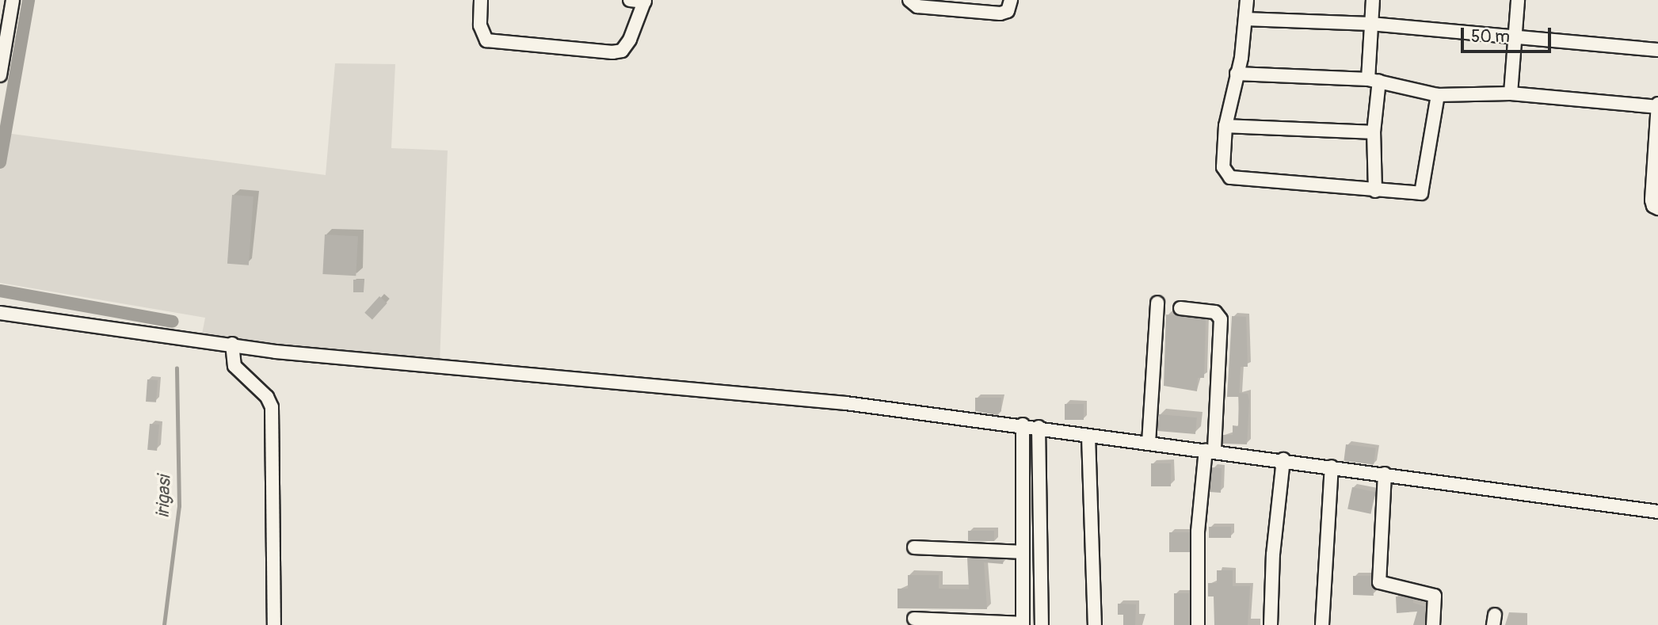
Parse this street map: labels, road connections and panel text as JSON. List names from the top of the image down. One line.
{"water":["irigasi"],"scale_bar":"50 m"}
